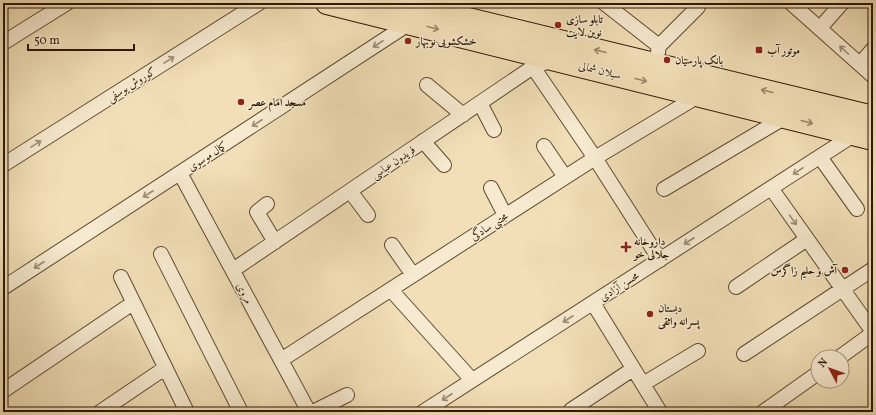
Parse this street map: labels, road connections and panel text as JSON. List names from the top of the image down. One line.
{"streets":{"main road":["سبلان شمالی"],"street":["کوروش یوسفی","کمال موسوی","فریدون عباسی","مجتبی سادگی","محسن آزادی","مروی"]},"crossings":[["سبلان شمالی","کمال موسوی"],["سبلان شمالی","فریدون عباسی"],["سبلان شمالی","مجتبی سادگی"],["سبلان شمالی","محسن آزادی"],["کمال موسوی","مروی"],["فریدون عباسی","مروی"],["مجتبی سادگی","مروی"]],"one_way":["کوروش یوسفی","کمال موسوی"],"places":{"other":["تابلو سازی نوین لایت","خشکشویی نوبهار","بانک پارسیان","مسجد امام عصر","آش و حلیم زاگرس","دبستان پسرانه واثقی"],"transit":["موتور آب"],"health":["داروخانه جلالی خو"]},"scale_bar":"50 m","north":"top left"}
